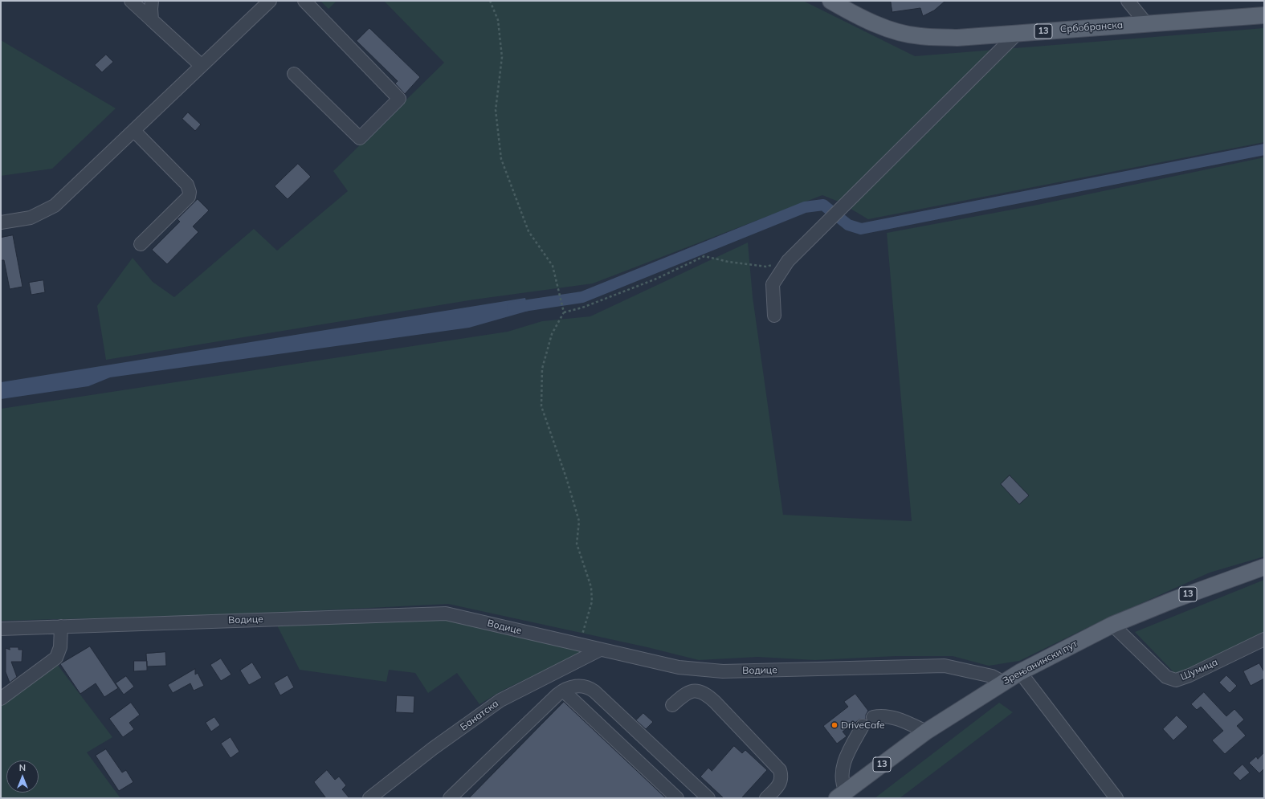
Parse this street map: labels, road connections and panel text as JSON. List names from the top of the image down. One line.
{"streets":{"main road":["Србобранска","13","Зрењанински пут"],"street":["Водице","Шумица","Банатска"]},"crossings":[["Водице","Зрењанински пут"],["Водице","Банатска"],["Зрењанински пут","Шумица"]],"places":["DriveCafe"],"north":"top"}
